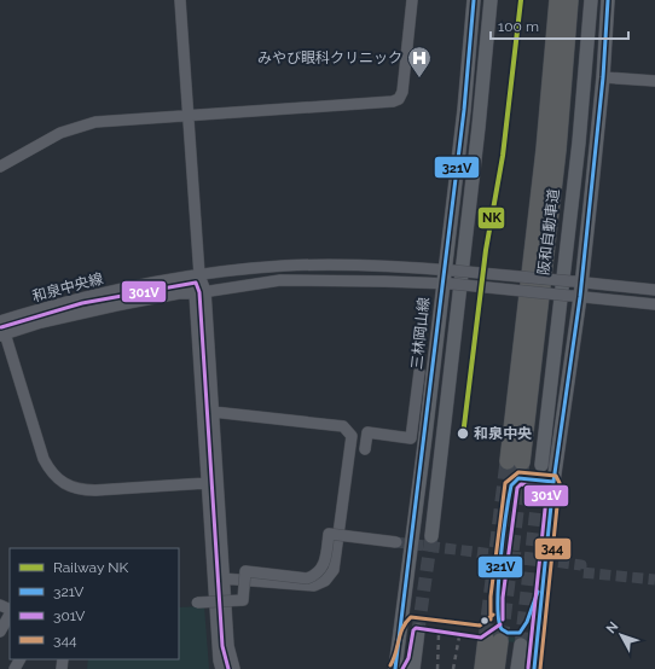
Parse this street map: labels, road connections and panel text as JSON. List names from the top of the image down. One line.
{"streets":{"highway":["阪和自動車道"],"main road":["三林岡山線"],"street":["和泉中央線"]},"crossings":[["和泉中央線","三林岡山線"]],"places":{"hospital":["みやび眼科クリニック"],"other":["和泉中央"]},"lines":["rail line NK","transit line 321V","transit line 301V","transit line 344"],"legend":["Railway NK","321V","301V","344"],"scale_bar":"100 m","north":"top left"}
